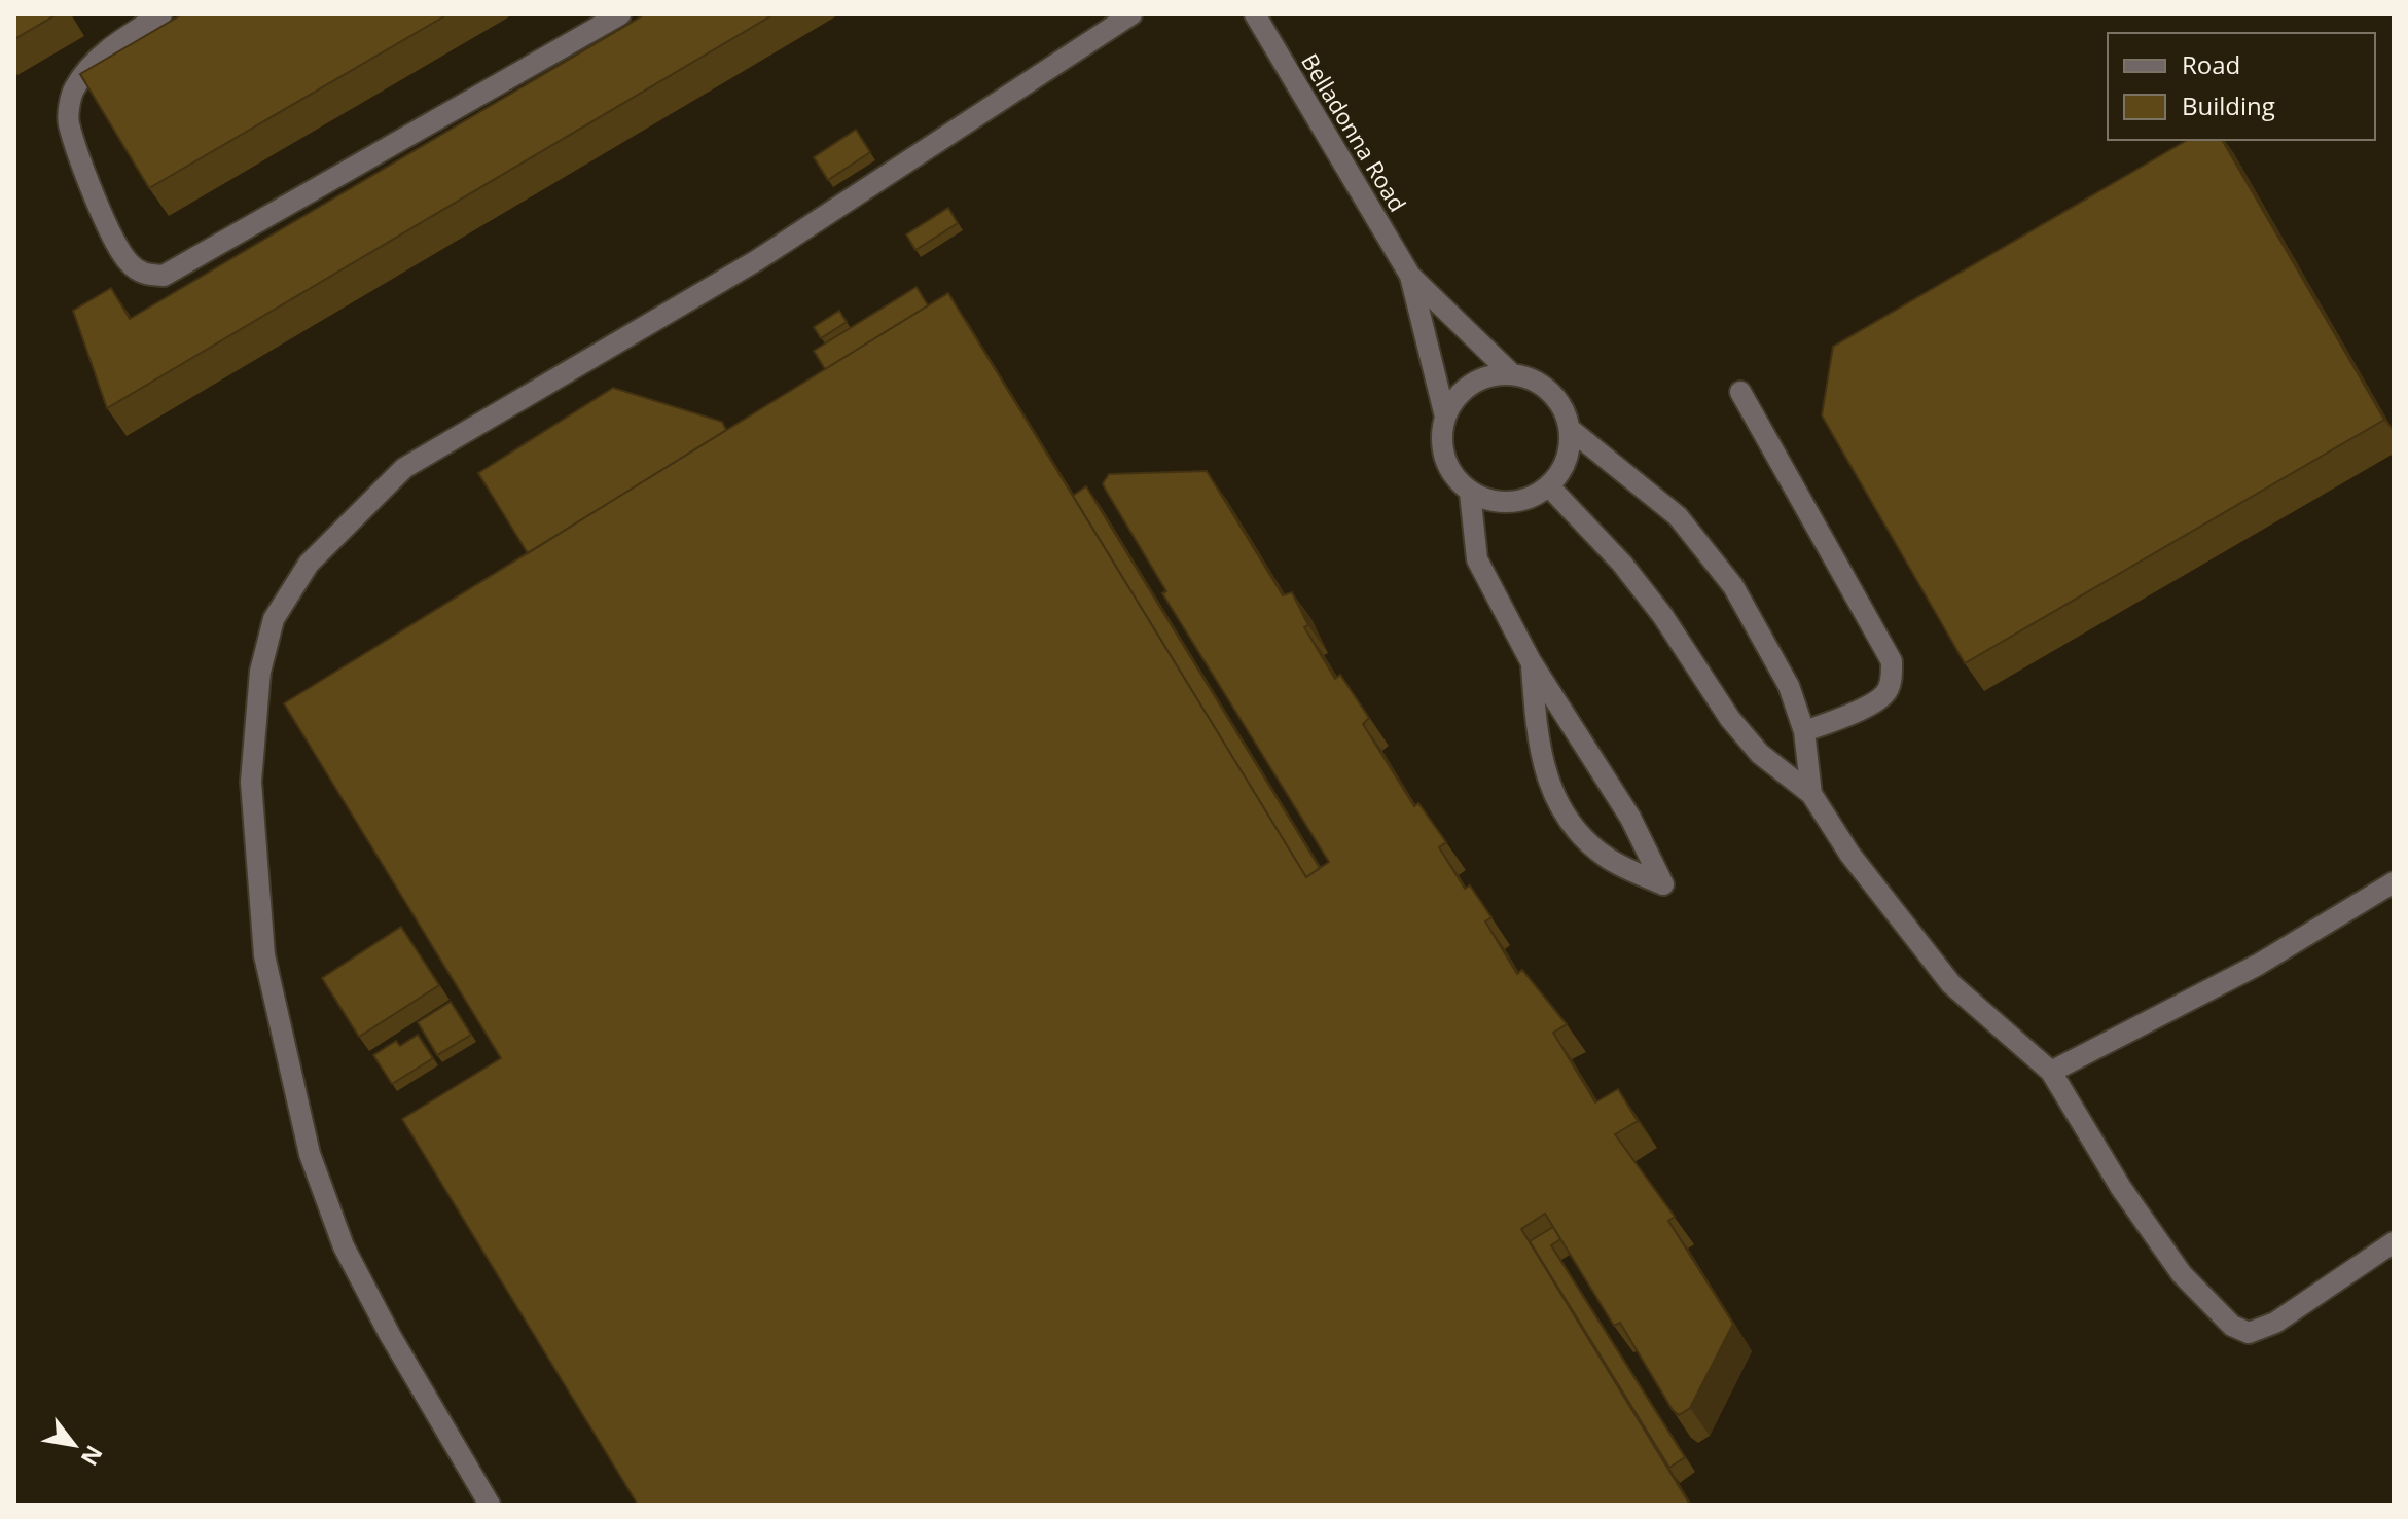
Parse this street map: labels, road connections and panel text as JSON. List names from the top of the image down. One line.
{"streets":{"street":["Belladonna Road"]},"legend":["Road","Building"],"north":"bottom right"}
